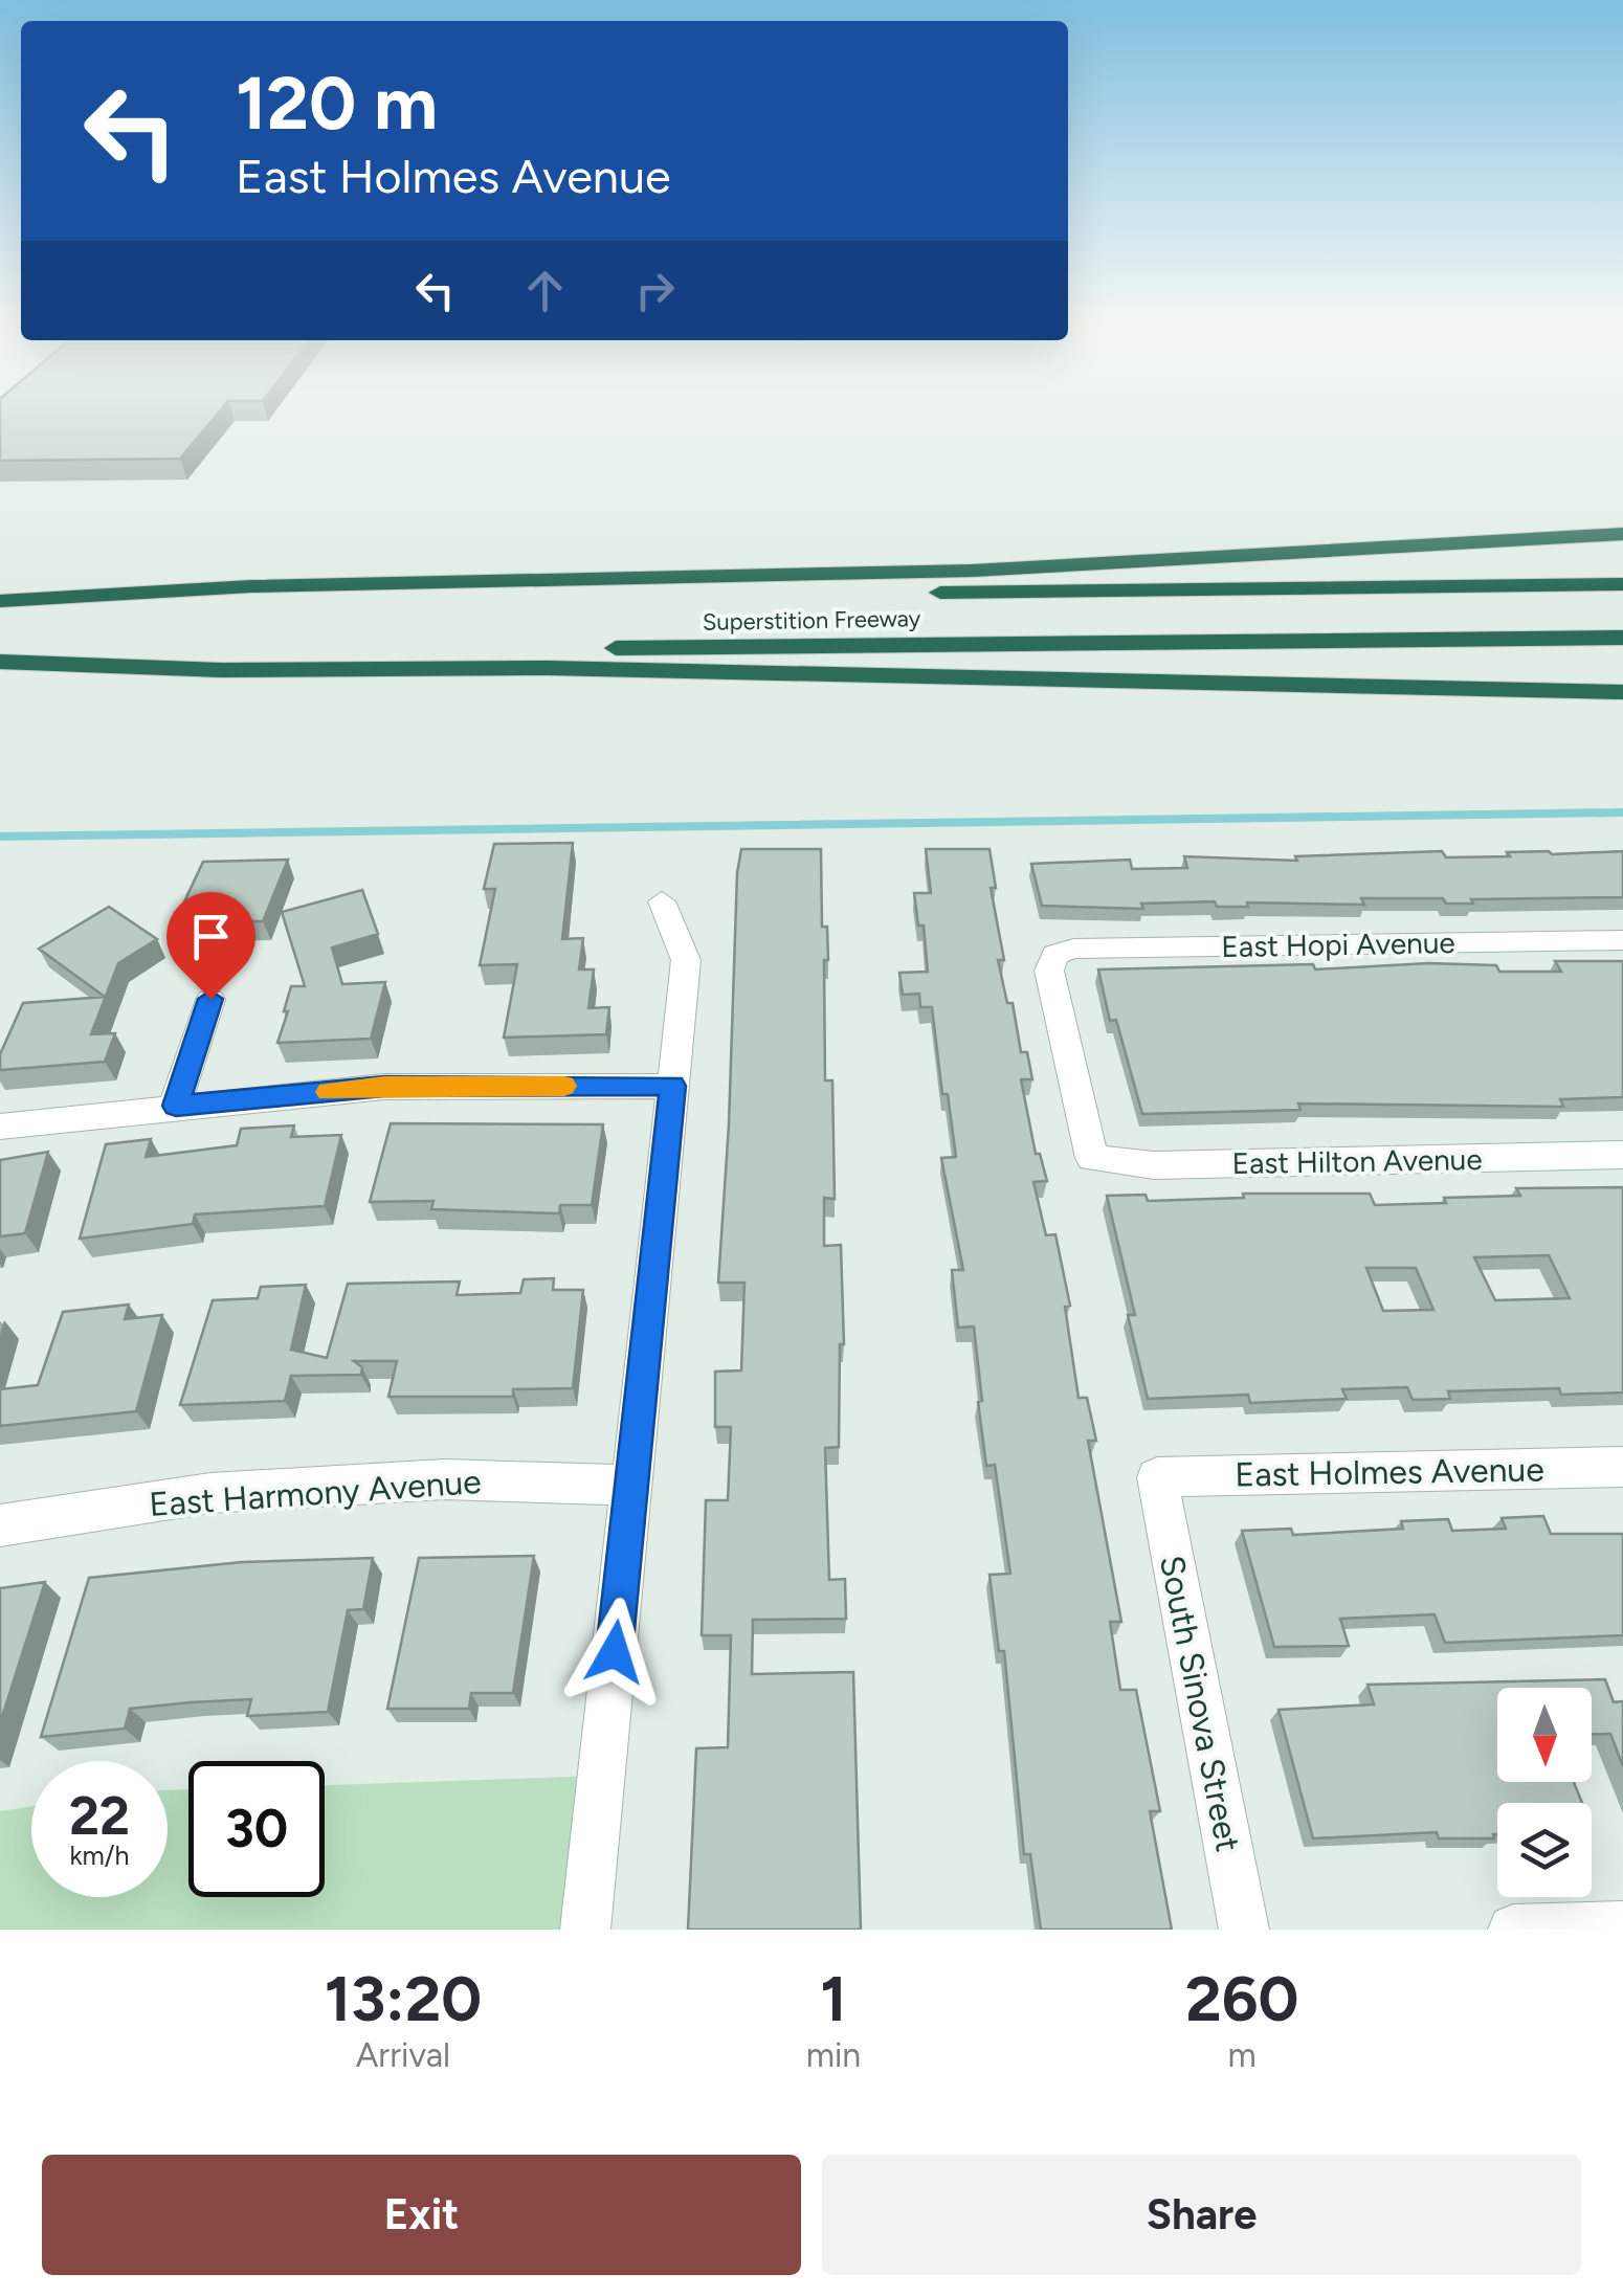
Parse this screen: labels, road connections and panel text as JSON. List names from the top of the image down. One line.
{"streets":{"highway":["Superstition Freeway"],"street":["East Hopi Avenue","East Hilton Avenue","East Holmes Avenue","East Harmony Avenue","South Sinova Street"]},"crossings":[["East Hopi Avenue","East Hilton Avenue"],["East Holmes Avenue","South Sinova Street"]],"north":"bottom","page":{"turn":["120 m","East Holmes Avenue"],"speed":"22 km/h","limit":"30","eta":["13:20","Arrival","1","min","260","m"],"buttons":["Exit","Share"]}}
